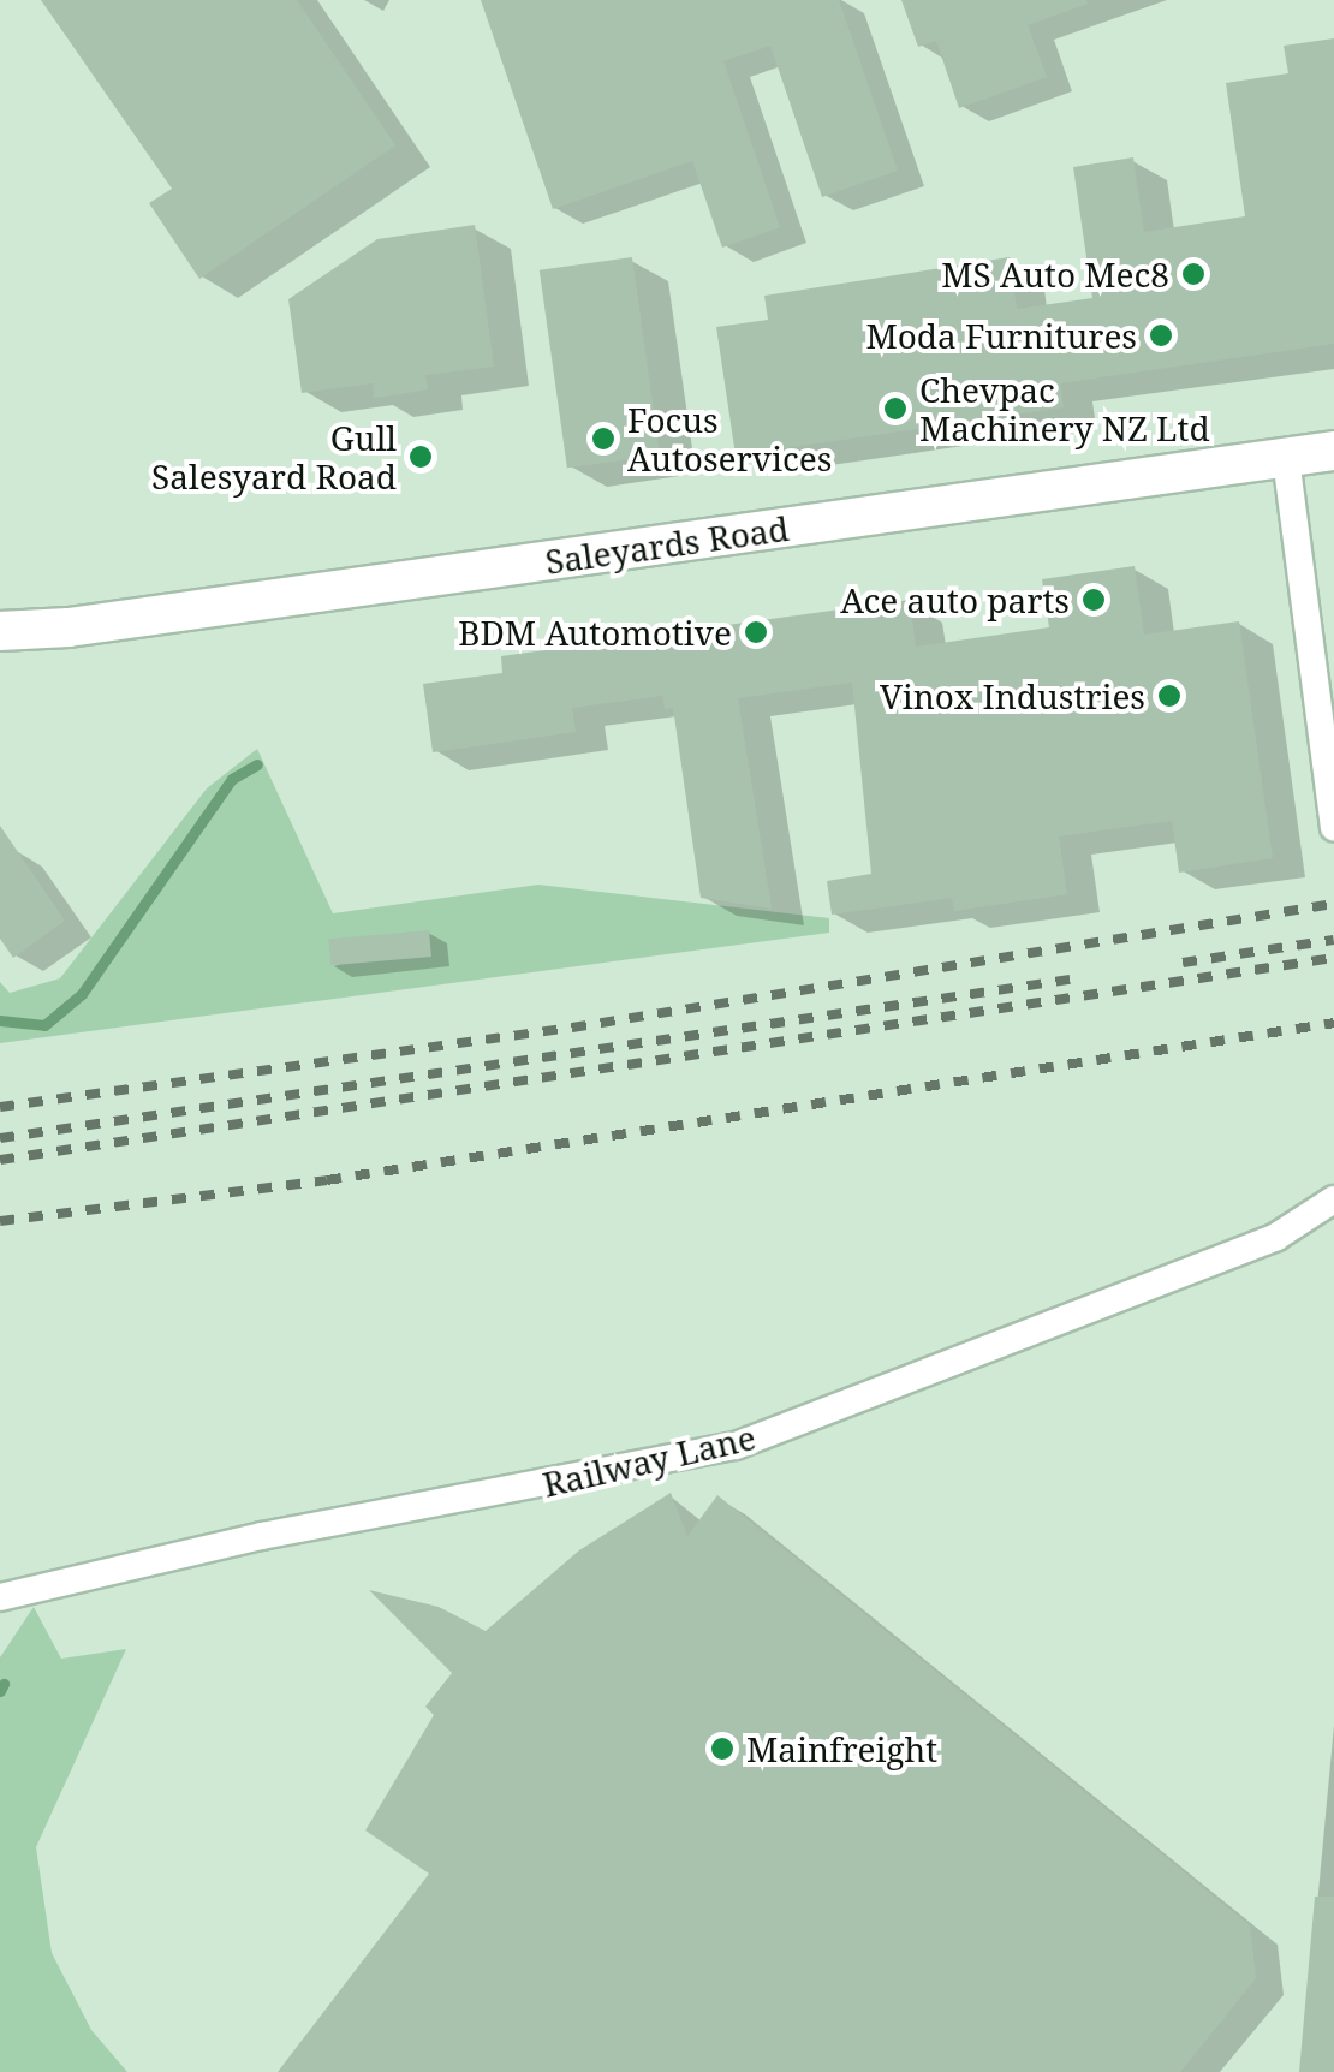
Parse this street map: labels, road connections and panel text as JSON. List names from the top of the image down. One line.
{"streets":{"main road":["Saleyards Road"],"street":["Railway Lane"]},"places":["MS Auto Mec8","Moda Furnitures","Chevpac Machinery NZ Ltd","Focus Autoservices","Gull Salesyard Road","Ace auto parts","BDM Automotive","Vinox Industries","Mainfreight"]}
